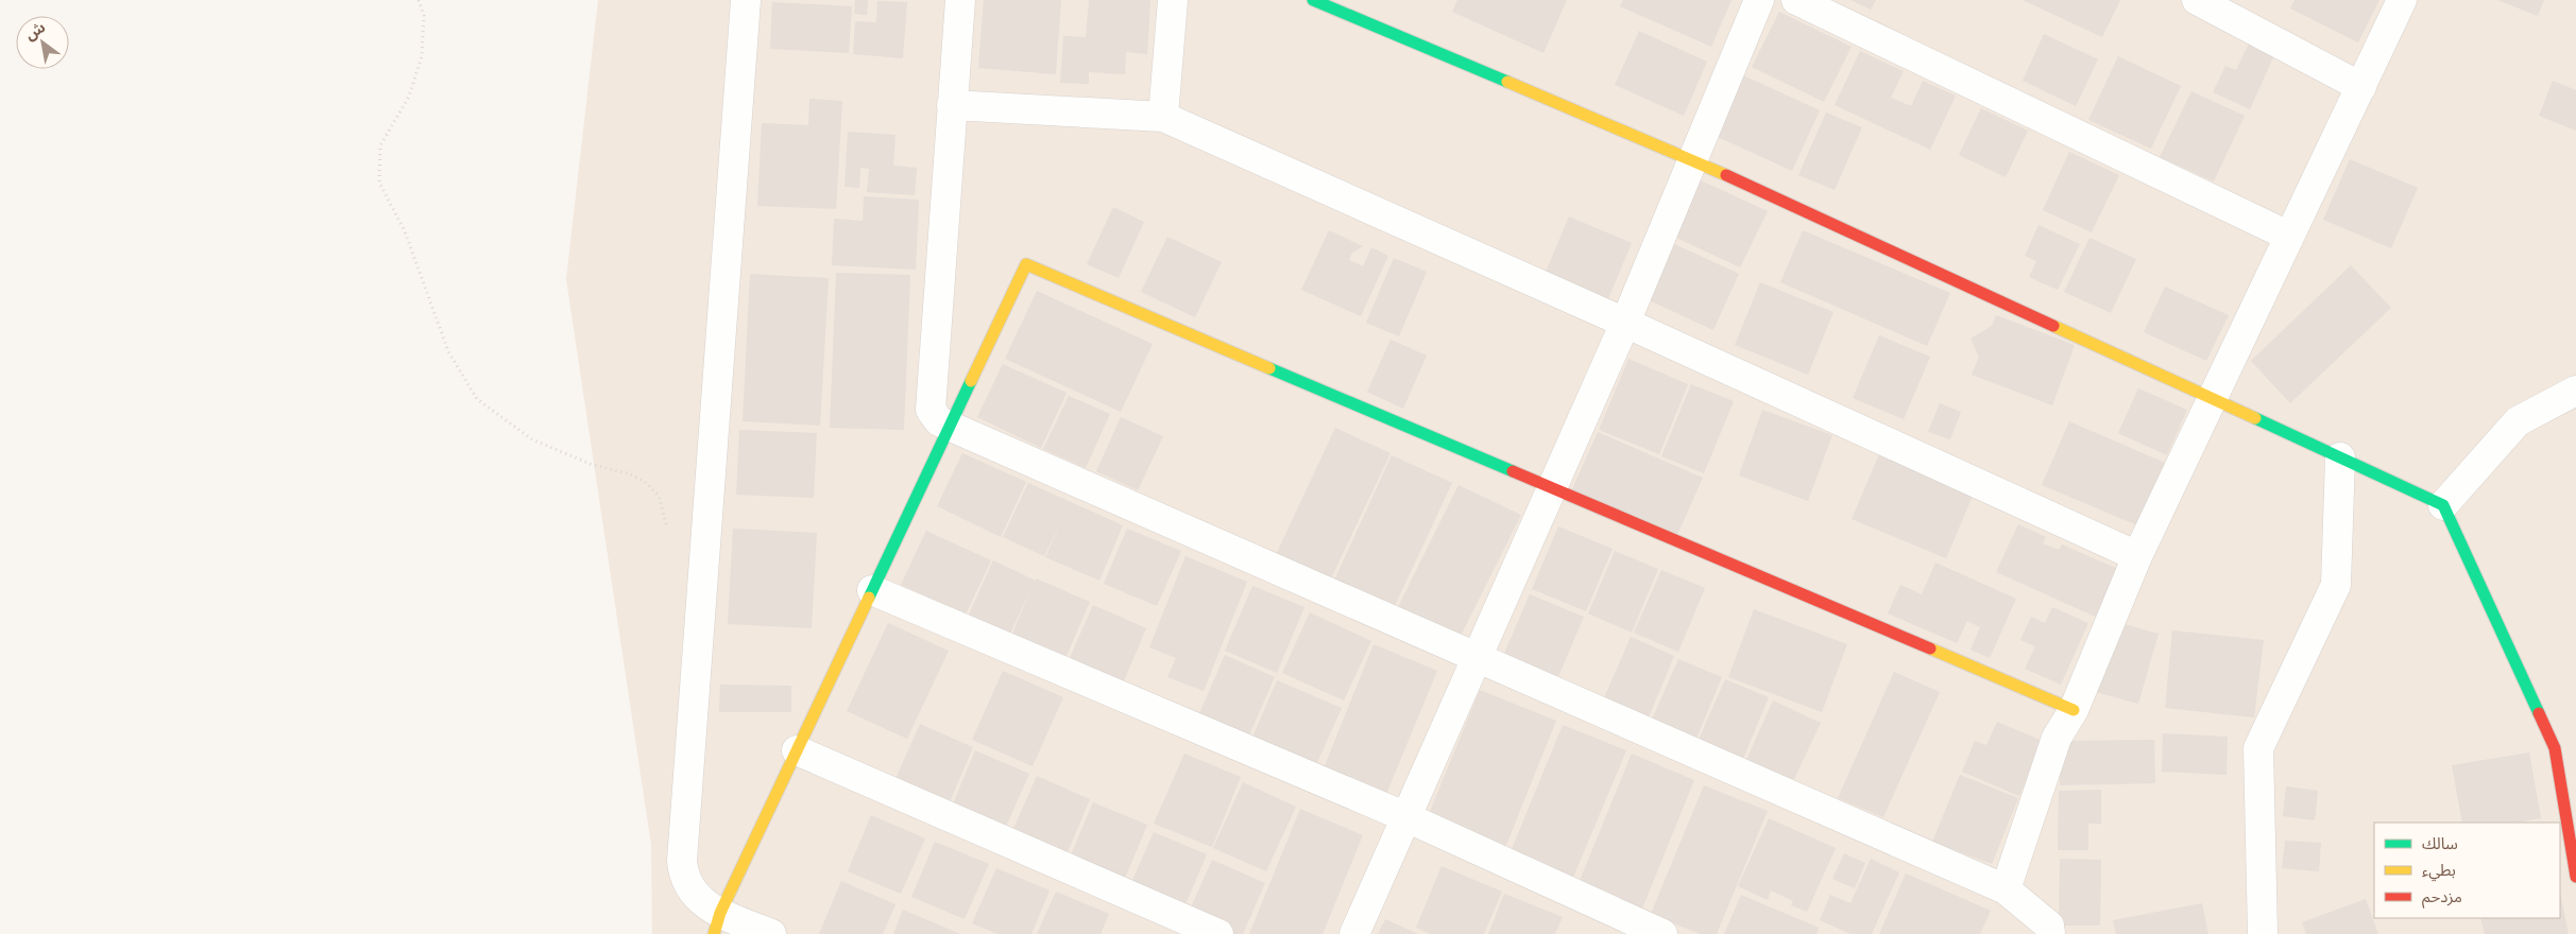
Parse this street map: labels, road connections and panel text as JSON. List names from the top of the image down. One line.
{"legend":["سالك","بطيء","مزدحم"],"north":"top left"}
